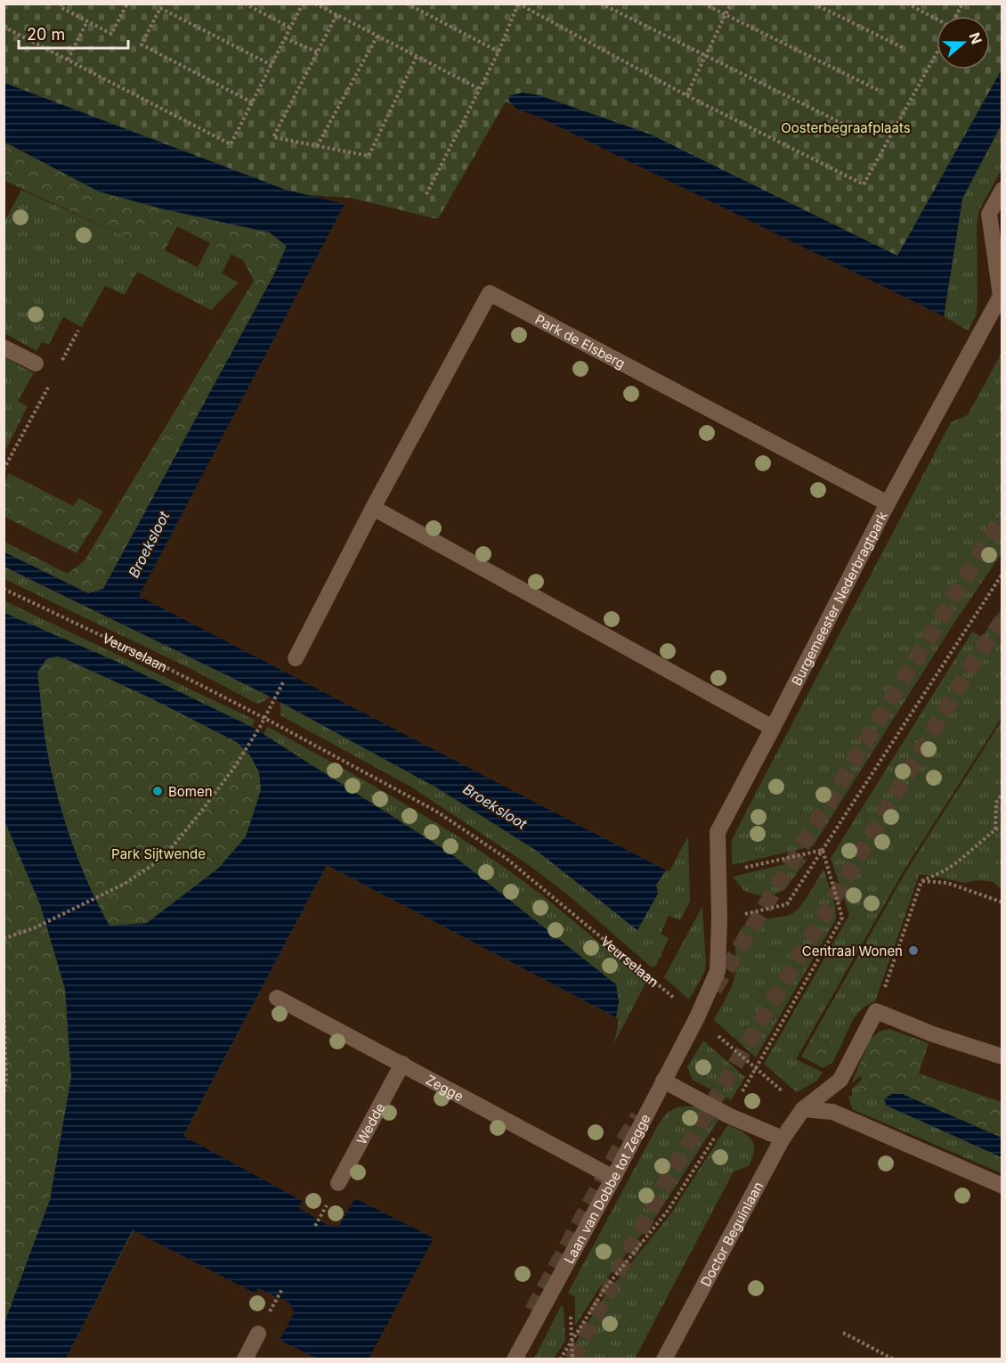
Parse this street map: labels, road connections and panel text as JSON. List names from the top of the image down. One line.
{"streets":{"street":["Park de Elsberg","Burgemeester Nederbragtpark","Zegge","Wedde","Laan van Dobbe tot Zegge","Doctor Beguinlaan"],"path":["Veurselaan"]},"crossings":[["Park de Elsberg","Burgemeester Nederbragtpark"],["Burgemeester Nederbragtpark","Veurselaan"],["Burgemeester Nederbragtpark","Laan van Dobbe tot Zegge"],["Veurselaan","Laan van Dobbe tot Zegge"],["Veurselaan","Doctor Beguinlaan"],["Zegge","Wedde"],["Zegge","Laan van Dobbe tot Zegge"]],"water":["Broeksloot"],"parks":["Oosterbegraafplaats","Park Sijtwende"],"places":["Bomen","Centraal Wonen"],"scale_bar":"20 m","north":"right"}
